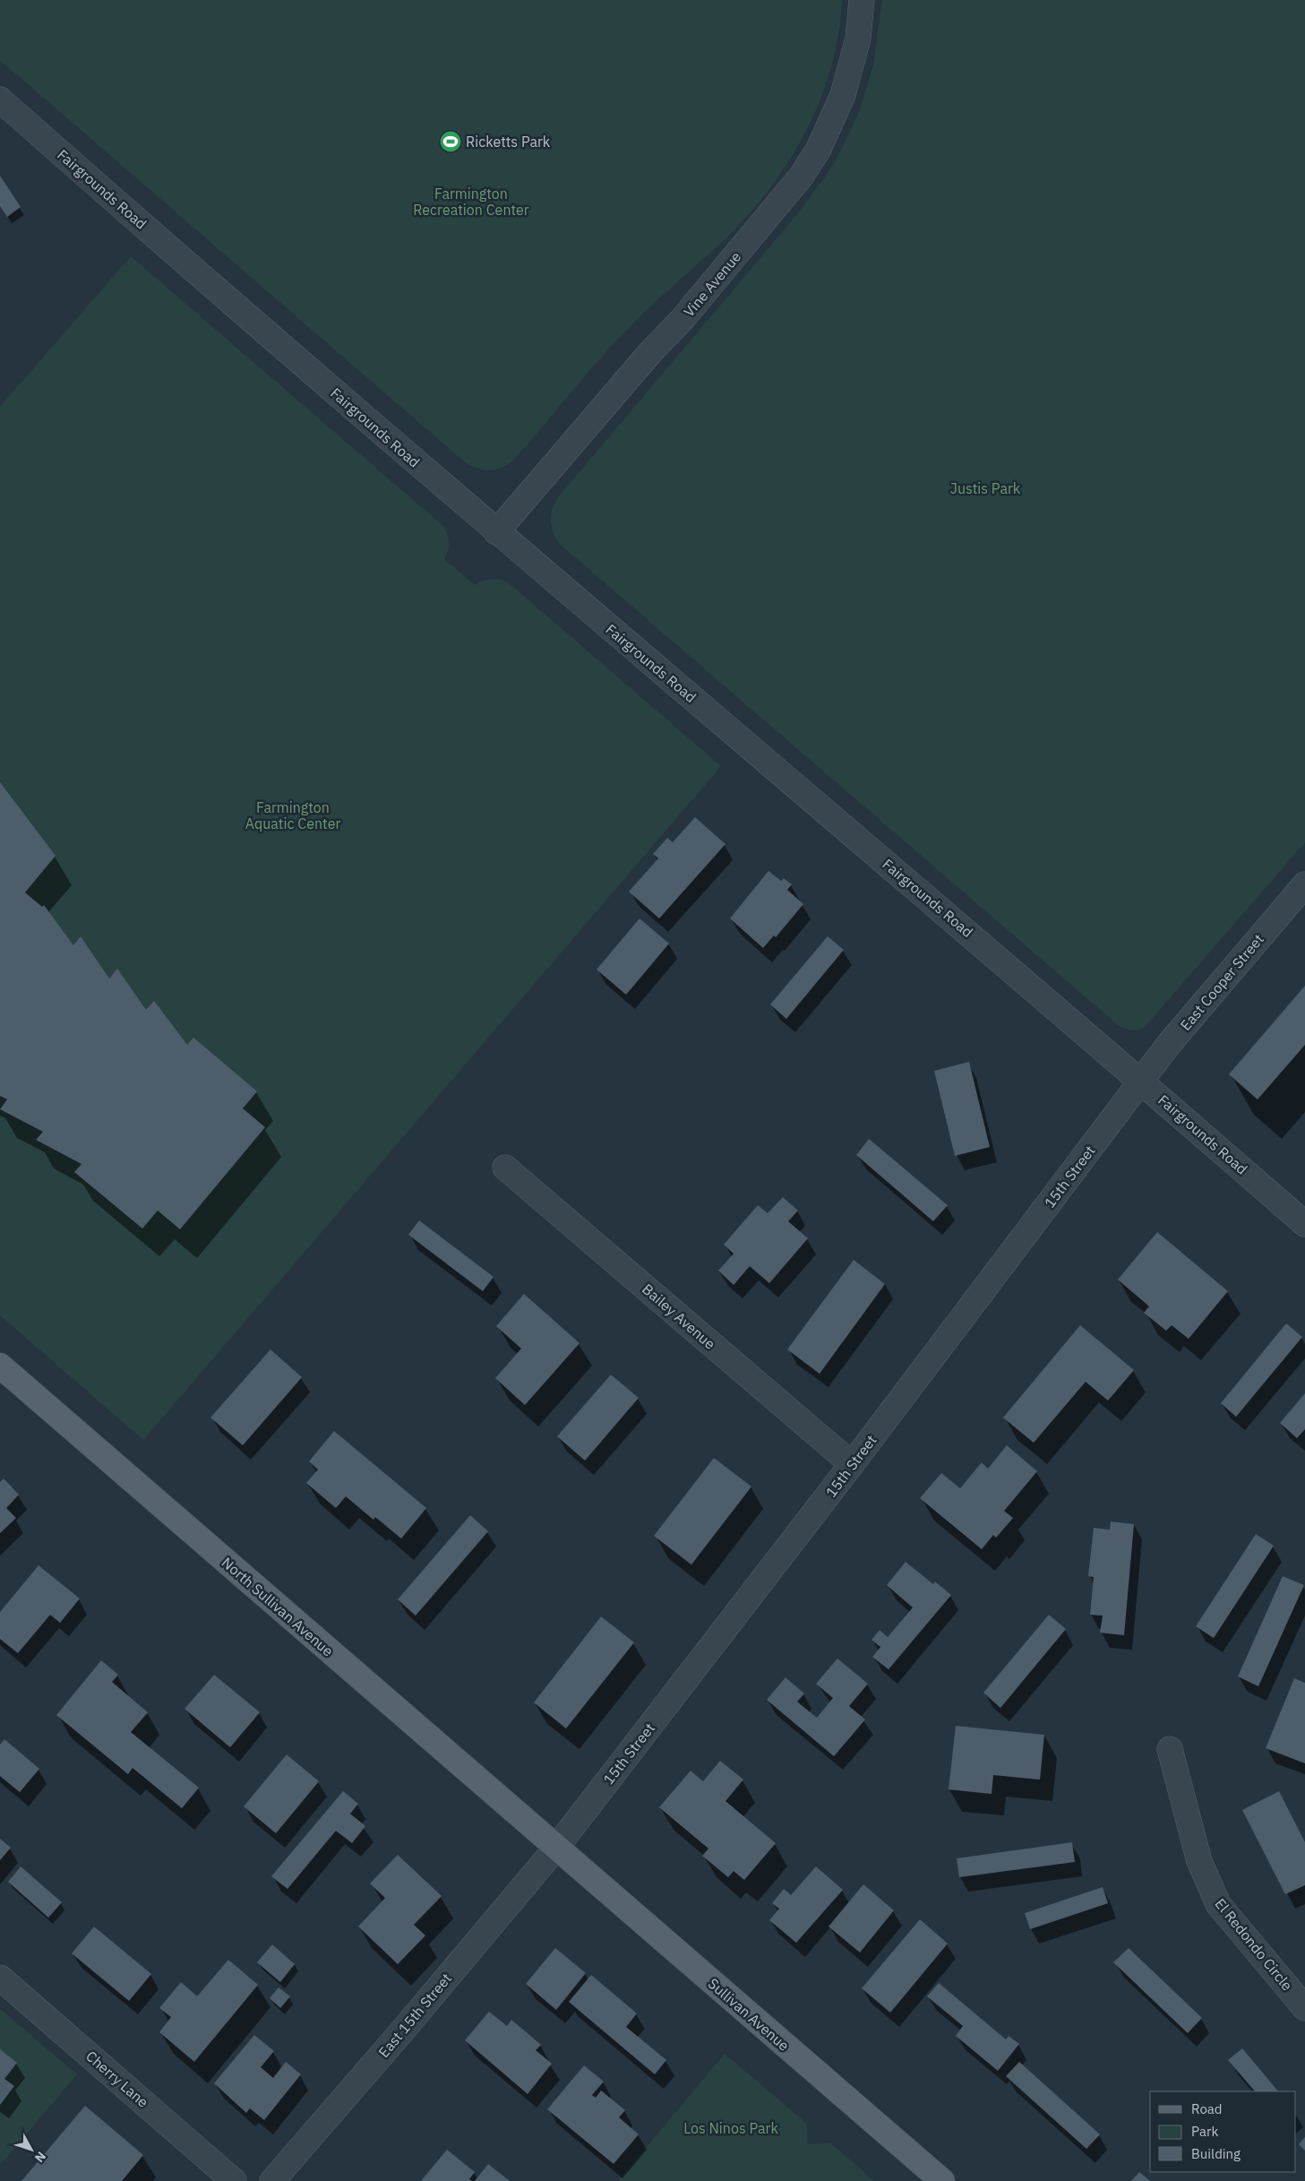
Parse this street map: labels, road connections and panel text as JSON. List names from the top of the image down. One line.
{"streets":{"main road":["North Sullivan Avenue","Sullivan Avenue"],"street":["Fairgrounds Road","Vine Avenue","East Cooper Street","15th Street","Bailey Avenue","El Redondo Circle","East 15th Street","Cherry Lane"]},"crossings":[["Fairgrounds Road","Vine Avenue"],["Fairgrounds Road","East Cooper Street"],["Fairgrounds Road","15th Street"],["East Cooper Street","15th Street"],["15th Street","Bailey Avenue"],["15th Street","North Sullivan Avenue"],["15th Street","Sullivan Avenue"],["15th Street","East 15th Street"],["North Sullivan Avenue","Sullivan Avenue"],["North Sullivan Avenue","East 15th Street"],["Sullivan Avenue","East 15th Street"]],"parks":["Farmington Recreation Center","Justis Park","Farmington Aquatic Center","Los Ninos Park"],"places":{"sports":["Ricketts Park"]},"legend":["Road","Park","Building"],"north":"bottom right"}
